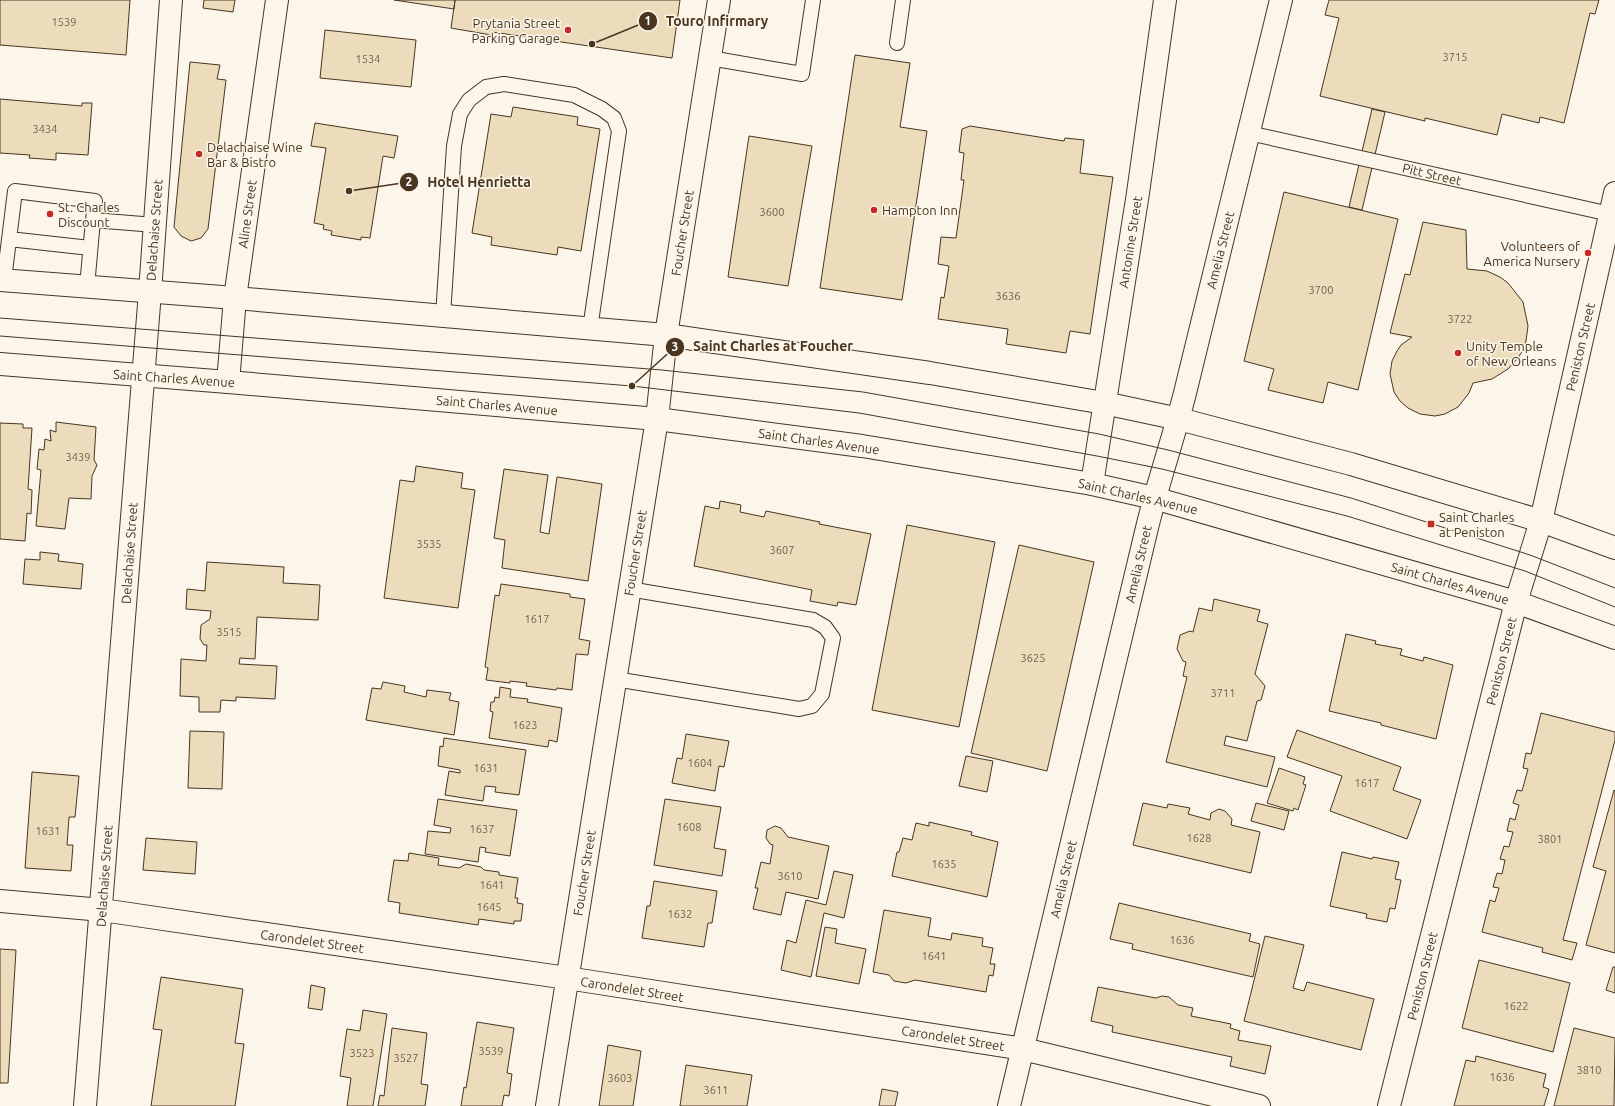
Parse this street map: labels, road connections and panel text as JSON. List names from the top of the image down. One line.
{"streets":{"street":["Aline Street","Delachaise Street","Foucher Street","Antonine Street","Amelia Street","Peniston Street","Saint Charles Avenue","Carondelet Street"],"lane":["Pitt Street"]},"crossings":[["Pitt Street","Amelia Street"],["Pitt Street","Peniston Street"],["Aline Street","Saint Charles Avenue"],["Delachaise Street","Saint Charles Avenue"],["Delachaise Street","Carondelet Street"],["Foucher Street","Saint Charles Avenue"],["Foucher Street","Carondelet Street"],["Antonine Street","Saint Charles Avenue"],["Amelia Street","Saint Charles Avenue"],["Amelia Street","Carondelet Street"],["Peniston Street","Saint Charles Avenue"]],"places":{"other":["Prytania Street Parking Garage","Touro Infirmary","Delachaise Wine Bar & Bistro","Hotel Henrietta","Hampton Inn","St. Charles Discount","Volunteers of America Nursery","Unity Temple of New Orleans","Saint Charles at Foucher"],"transit":["Saint Charles at Peniston"]},"house_numbers":["1539","3715","1534","3434","3600","3700","3636","3722","3439","3535","3607","1617","3515","3625","3711","1623","1604","1631","1617","1608","1637","1631","1628","3801","1635","3610","1641","1645","1632","1636","1641","1622","3539","3523","3527","3810","1636","3603","3611"]}
